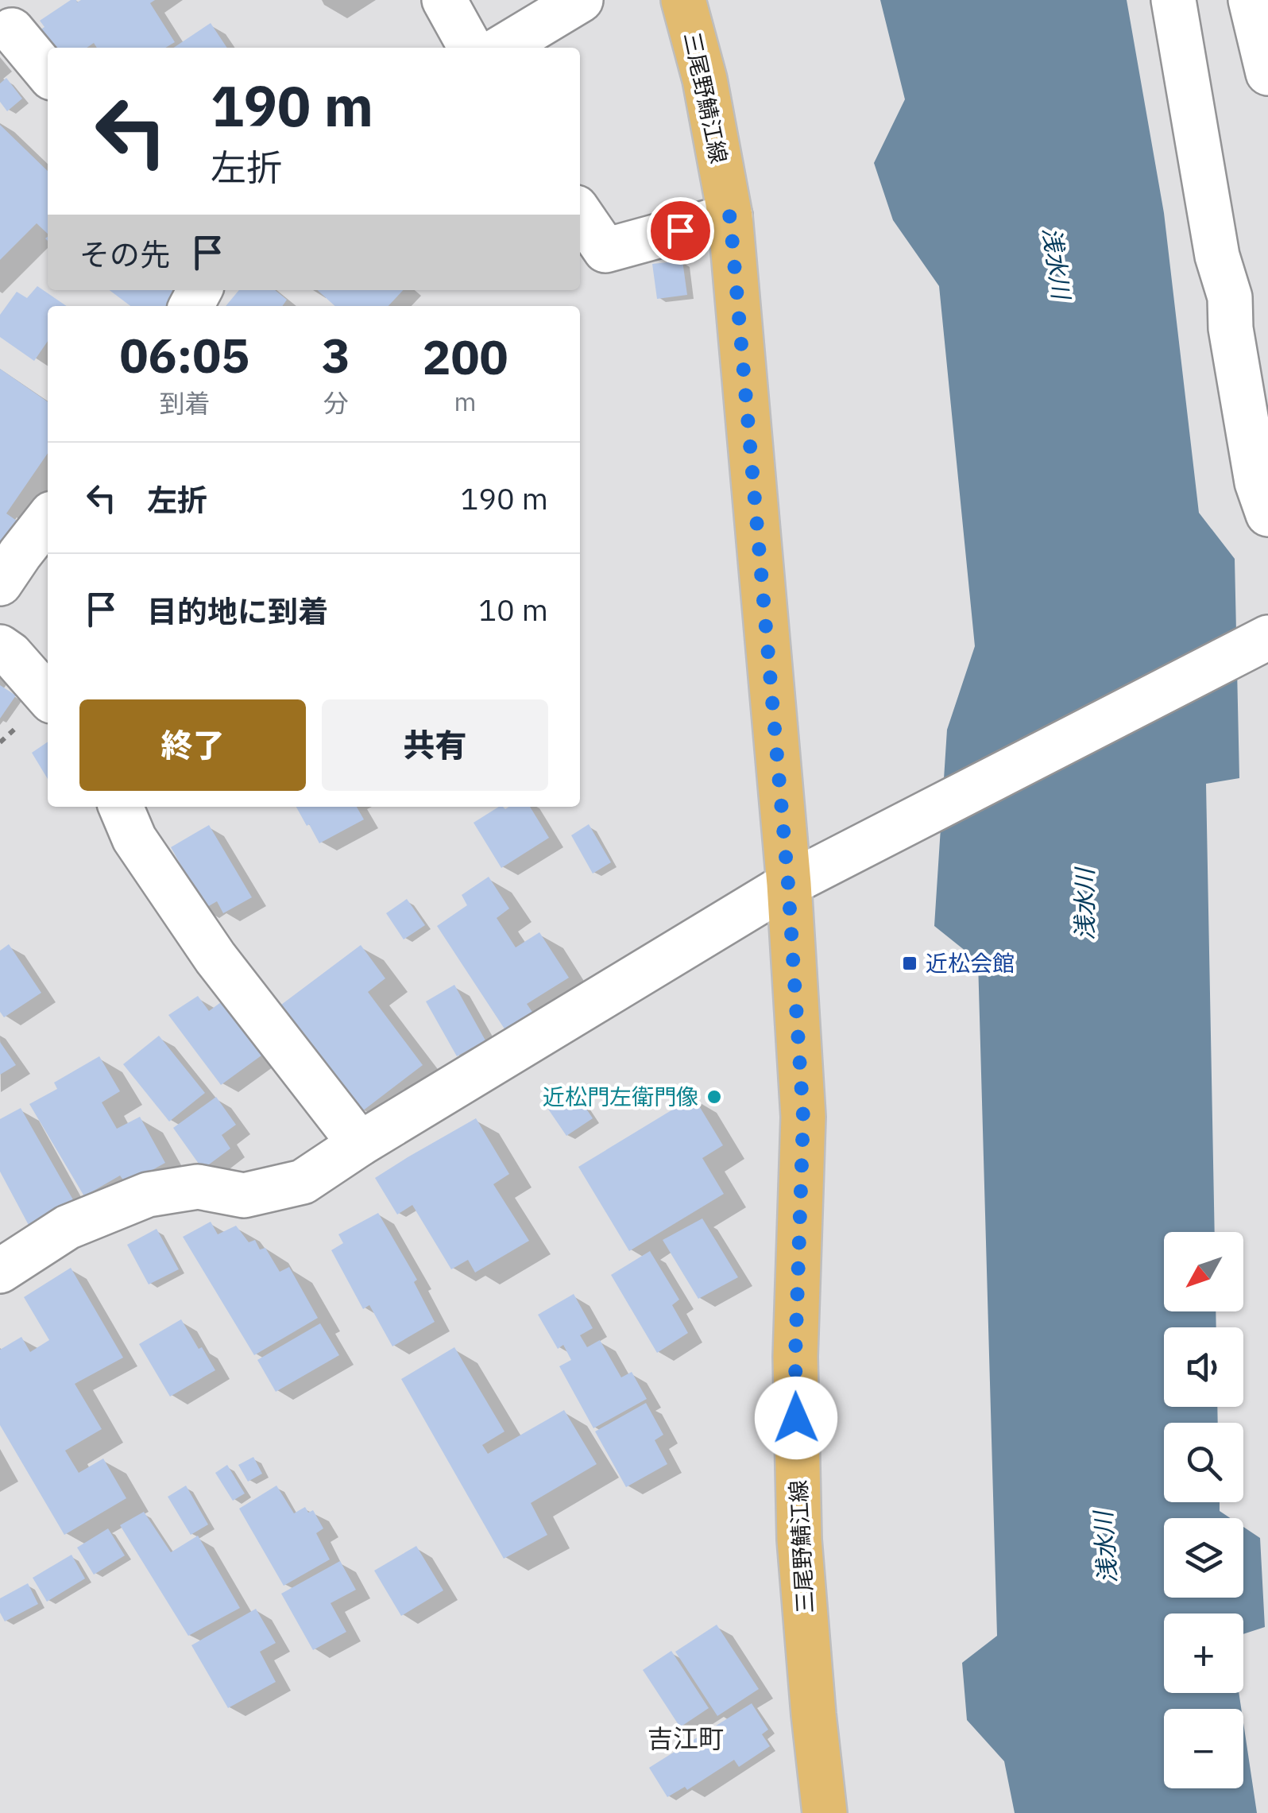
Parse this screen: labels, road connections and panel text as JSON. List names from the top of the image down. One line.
{"streets":{"main road":["三尾野鯖江線"]},"districts":["吉江町"],"water":["浅水川"],"places":{"transit":["近松会館"],"other":["近松門左衛門像"]},"north":"bottom left","page":{"turn":["190 m","左折"],"then":"その先","eta":["06:05","到着","3","分","200","m"],"list":[{"name":"左折","value":"190 m"},{"name":"目的地に到着","value":"10 m"}],"buttons":["終了","共有"],"map_buttons":["+","−"]}}
